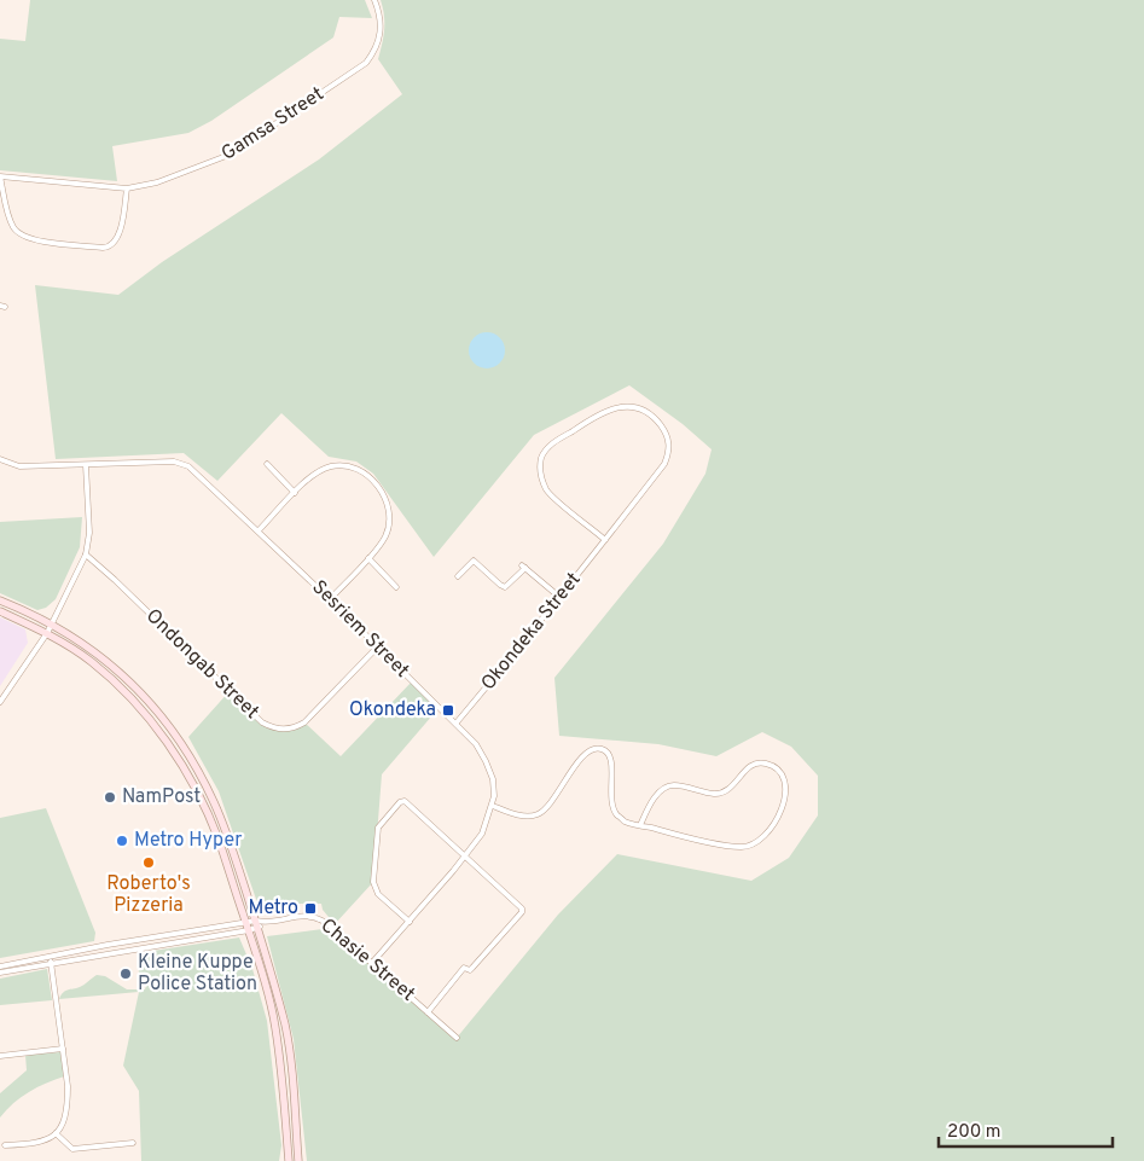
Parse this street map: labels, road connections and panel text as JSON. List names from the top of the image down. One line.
{"streets":{"street":["Gamsa Street","Sesriem Street","Okondeka Street","Ondongab Street","Chasie Street"]},"crossings":[["Sesriem Street","Okondeka Street"],["Sesriem Street","Ondongab Street"],["Sesriem Street","Chasie Street"]],"places":{"transit":["Okondeka","Metro"],"other":["NamPost","Metro Hyper","Roberto's Pizzeria","Kleine Kuppe Police Station"]},"scale_bar":"200 m"}
